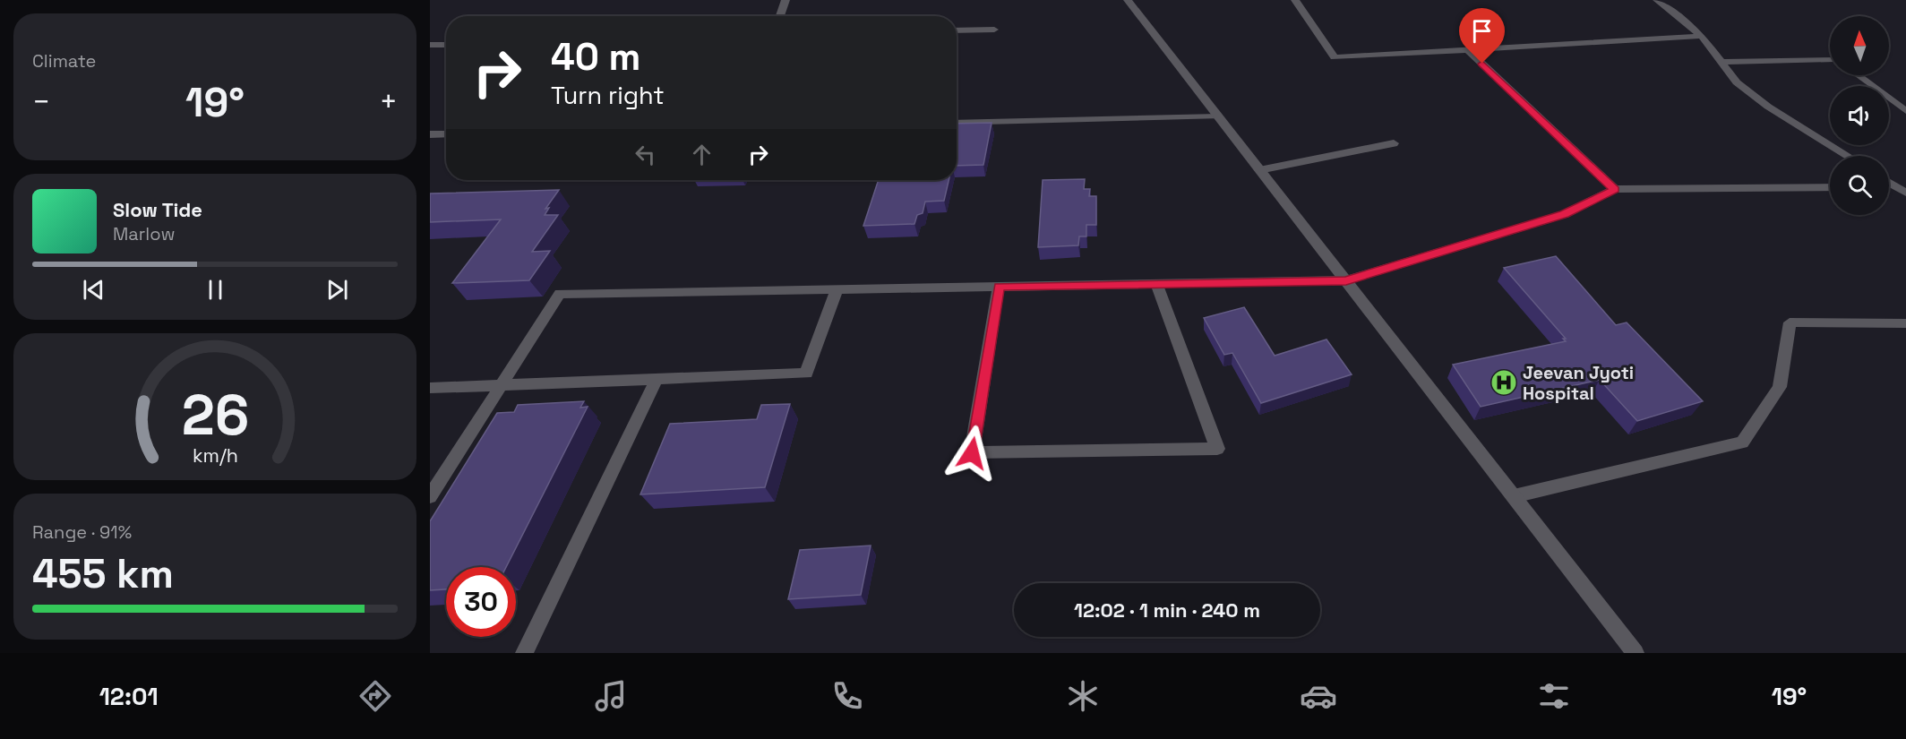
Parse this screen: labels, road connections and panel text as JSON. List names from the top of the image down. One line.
{"places":{"hospital":["Jeevan Jyoti Hospital"]},"north":"top","page":{"tile":["Climate",["Range · 91%","455 km"]],"turn":["40 m","Turn right"],"heat":["−","19°","+"],"song":["Slow Tide","Marlow"],"limit":"30","trip":"12:02 · 1 min · 240 m","tabs":["12:01","19°"],"gauge":["26","km/h"]}}
